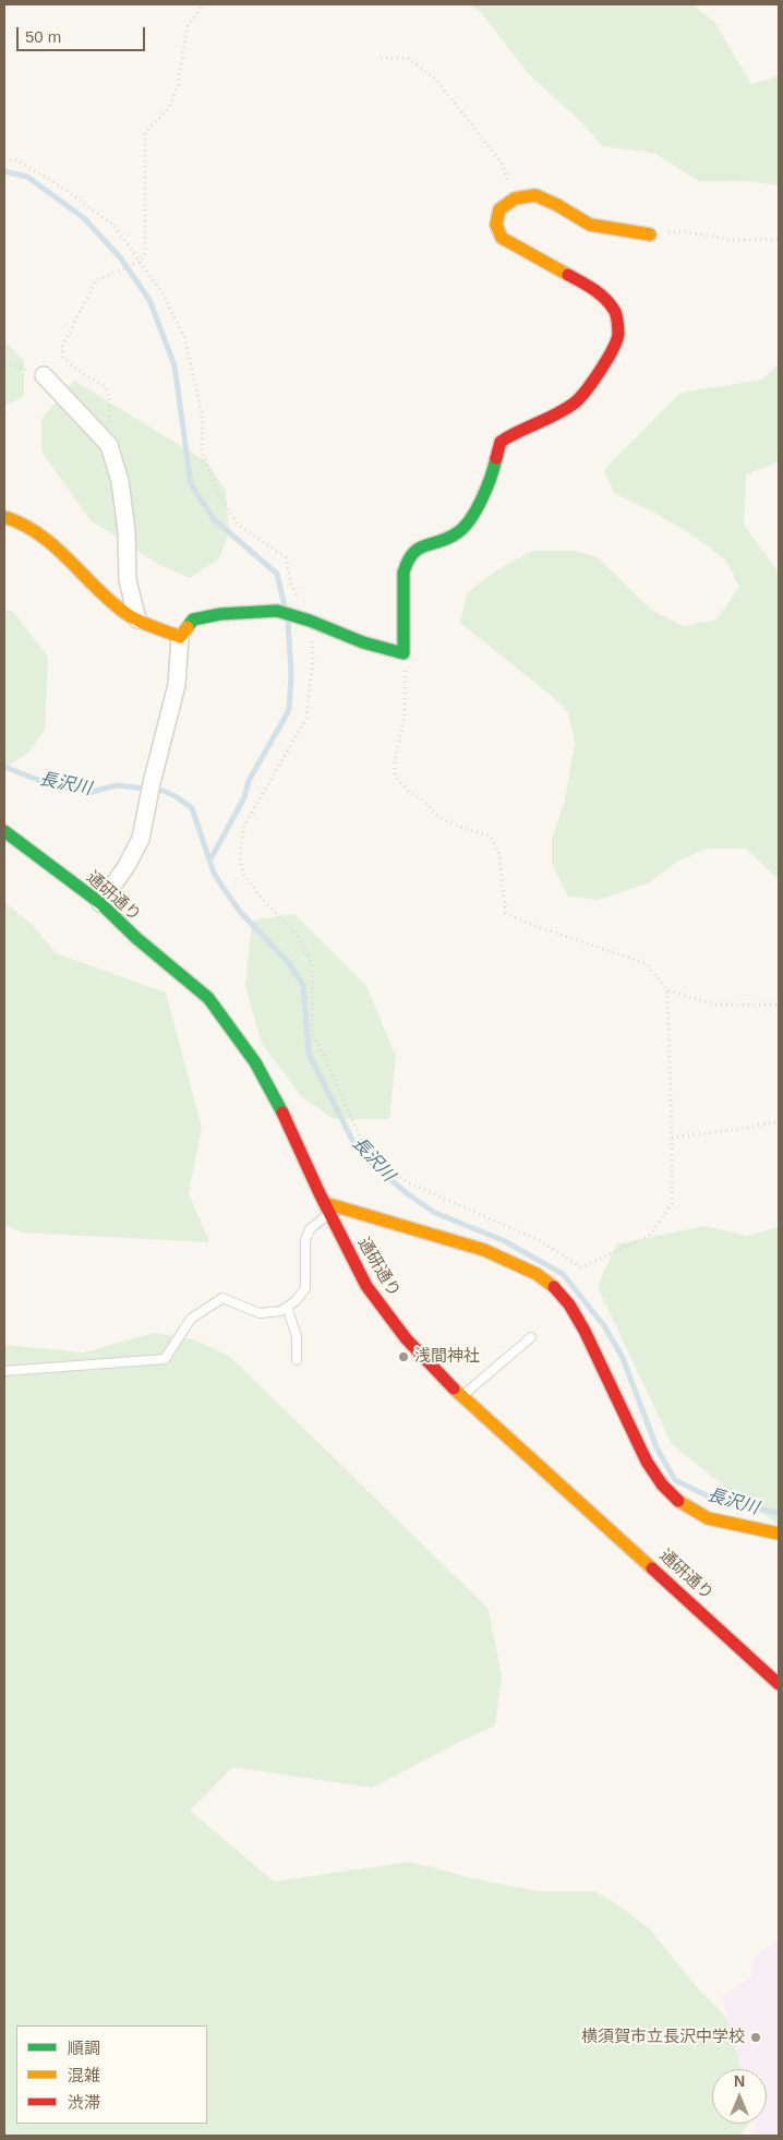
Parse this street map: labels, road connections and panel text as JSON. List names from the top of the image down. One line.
{"streets":{"street":["通研通り"]},"water":["長沢川"],"places":["浅間神社","横須賀市立長沢中学校"],"legend":["順調","混雑","渋滞"],"scale_bar":"50 m","north":"top"}
